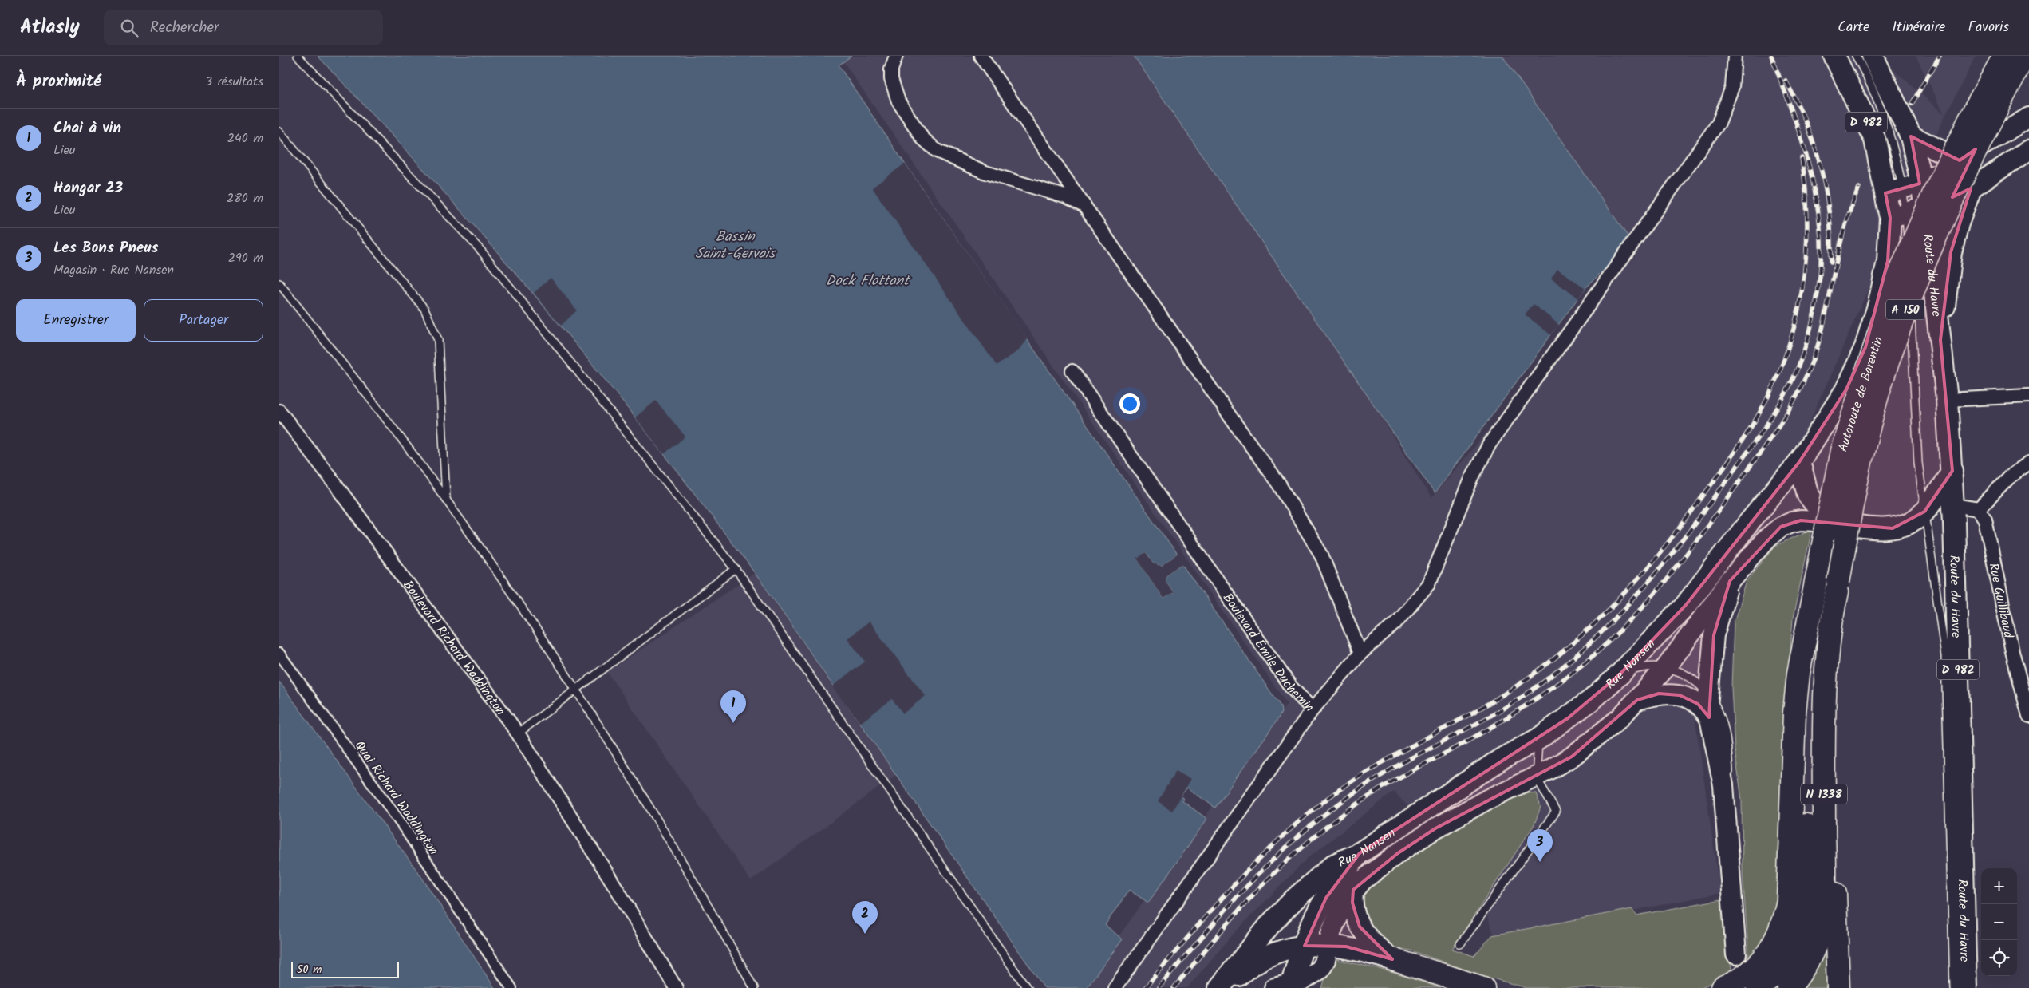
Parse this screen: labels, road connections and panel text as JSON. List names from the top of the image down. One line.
{"streets":{"highway":["A 150","Autoroute de Barentin","N 1338"],"main road":["D 982","Route du Havre","Rue Nansen"],"street":["Rue Guillibaud","Boulevard Richard Waddington","Boulevard Émile Duchemin","Quai Richard Waddington"]},"crossings":[["D 982","Route du Havre"],["D 982","Rue Nansen"],["A 150","Autoroute de Barentin"],["A 150","N 1338"],["Autoroute de Barentin","Rue Nansen"],["Autoroute de Barentin","N 1338"]],"water":["Bassin Saint-Gervais","Dock Flottant"],"scale_bar":"50 m","page":{"header":"Atlasly","search":"Rechercher","nav":["Carte","Itinéraire","Favoris"],"heading":["À proximité","3 résultats"],"list":[{"mark":"1","name":"Chai à vin","note":"Lieu","value":"240 m"},{"mark":"2","name":"Hangar 23","note":"Lieu","value":"280 m"},{"mark":"3","name":"Les Bons Pneus","note":"Magasin · Rue Nansen","value":"290 m"}],"buttons":["Enregistrer","Partager"],"pins":["1","3","2"],"map_buttons":["+","−"],"scale":"50 m"}}
